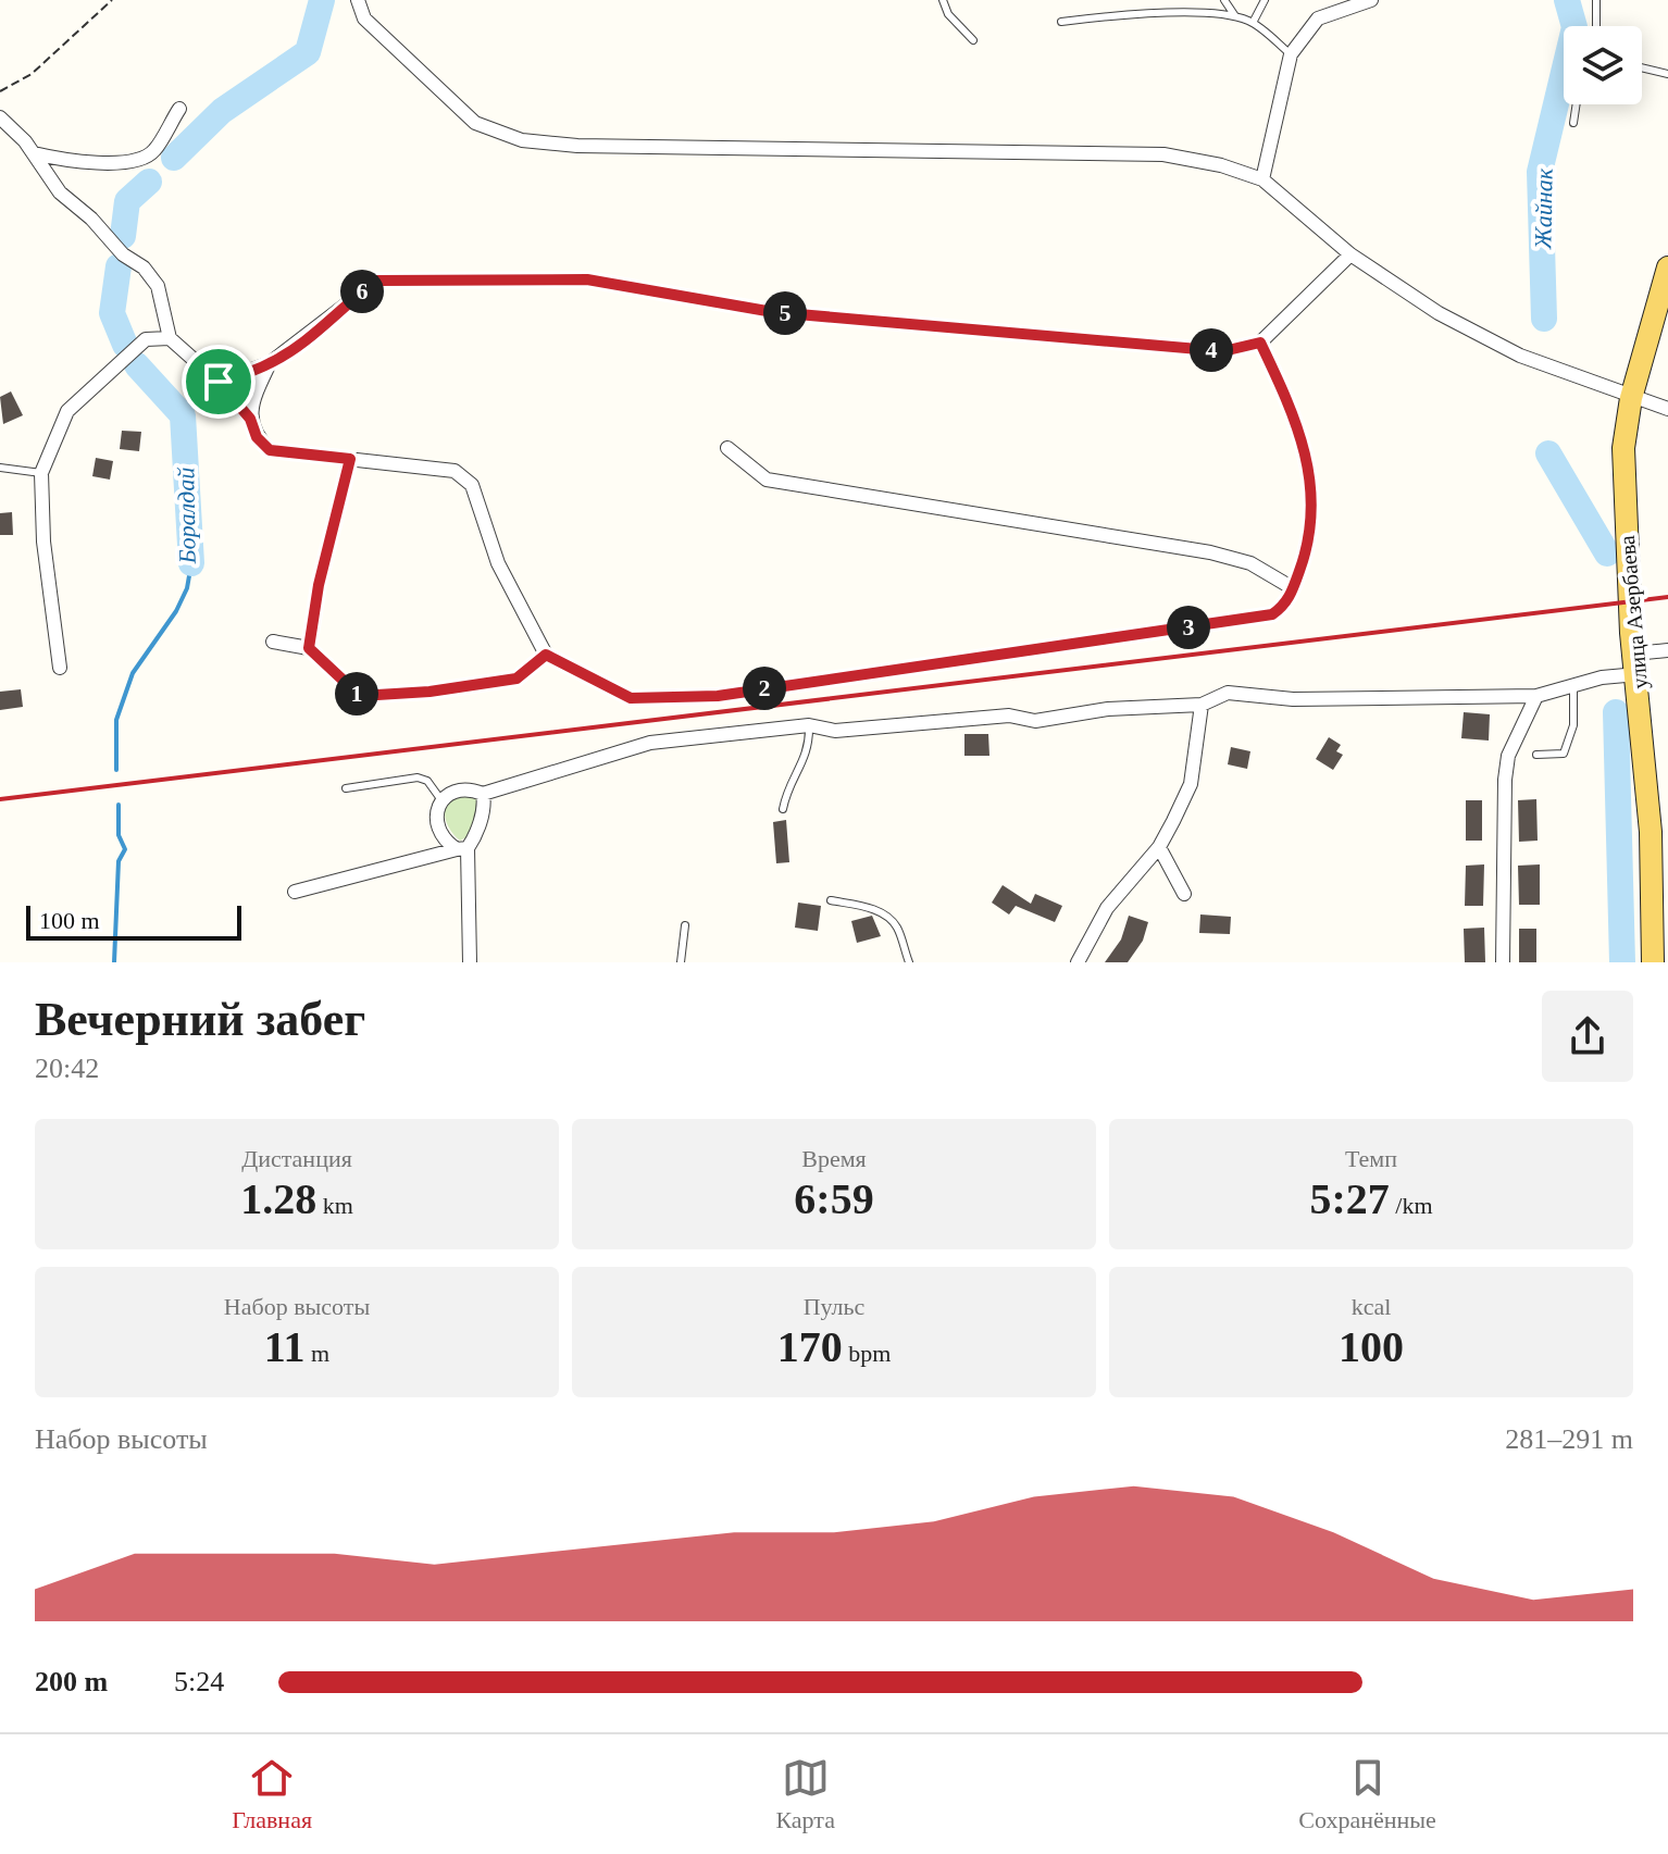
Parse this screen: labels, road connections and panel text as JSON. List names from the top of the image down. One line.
{"streets":{"main road":["улица Азербаева"]},"water":["Жайнак","Боралдай"],"scale_bar":"100 m","page":{"pins":["6","5","4","3","2","1"],"scale":"100 m","heading":["Вечерний забег","20:42"],"stats":[["Дистанция","1.28 km"],["Время","6:59"],["Темп","5:27 /km"],["Набор высоты","11 m"],["Пульс","170 bpm"],["kcal","100"]],"chart":["Набор высоты","281–291 m"],"list":[{"name":"200 m","note":"5:24"}],"tabs":["Главная","Карта","Сохранённые"]}}
